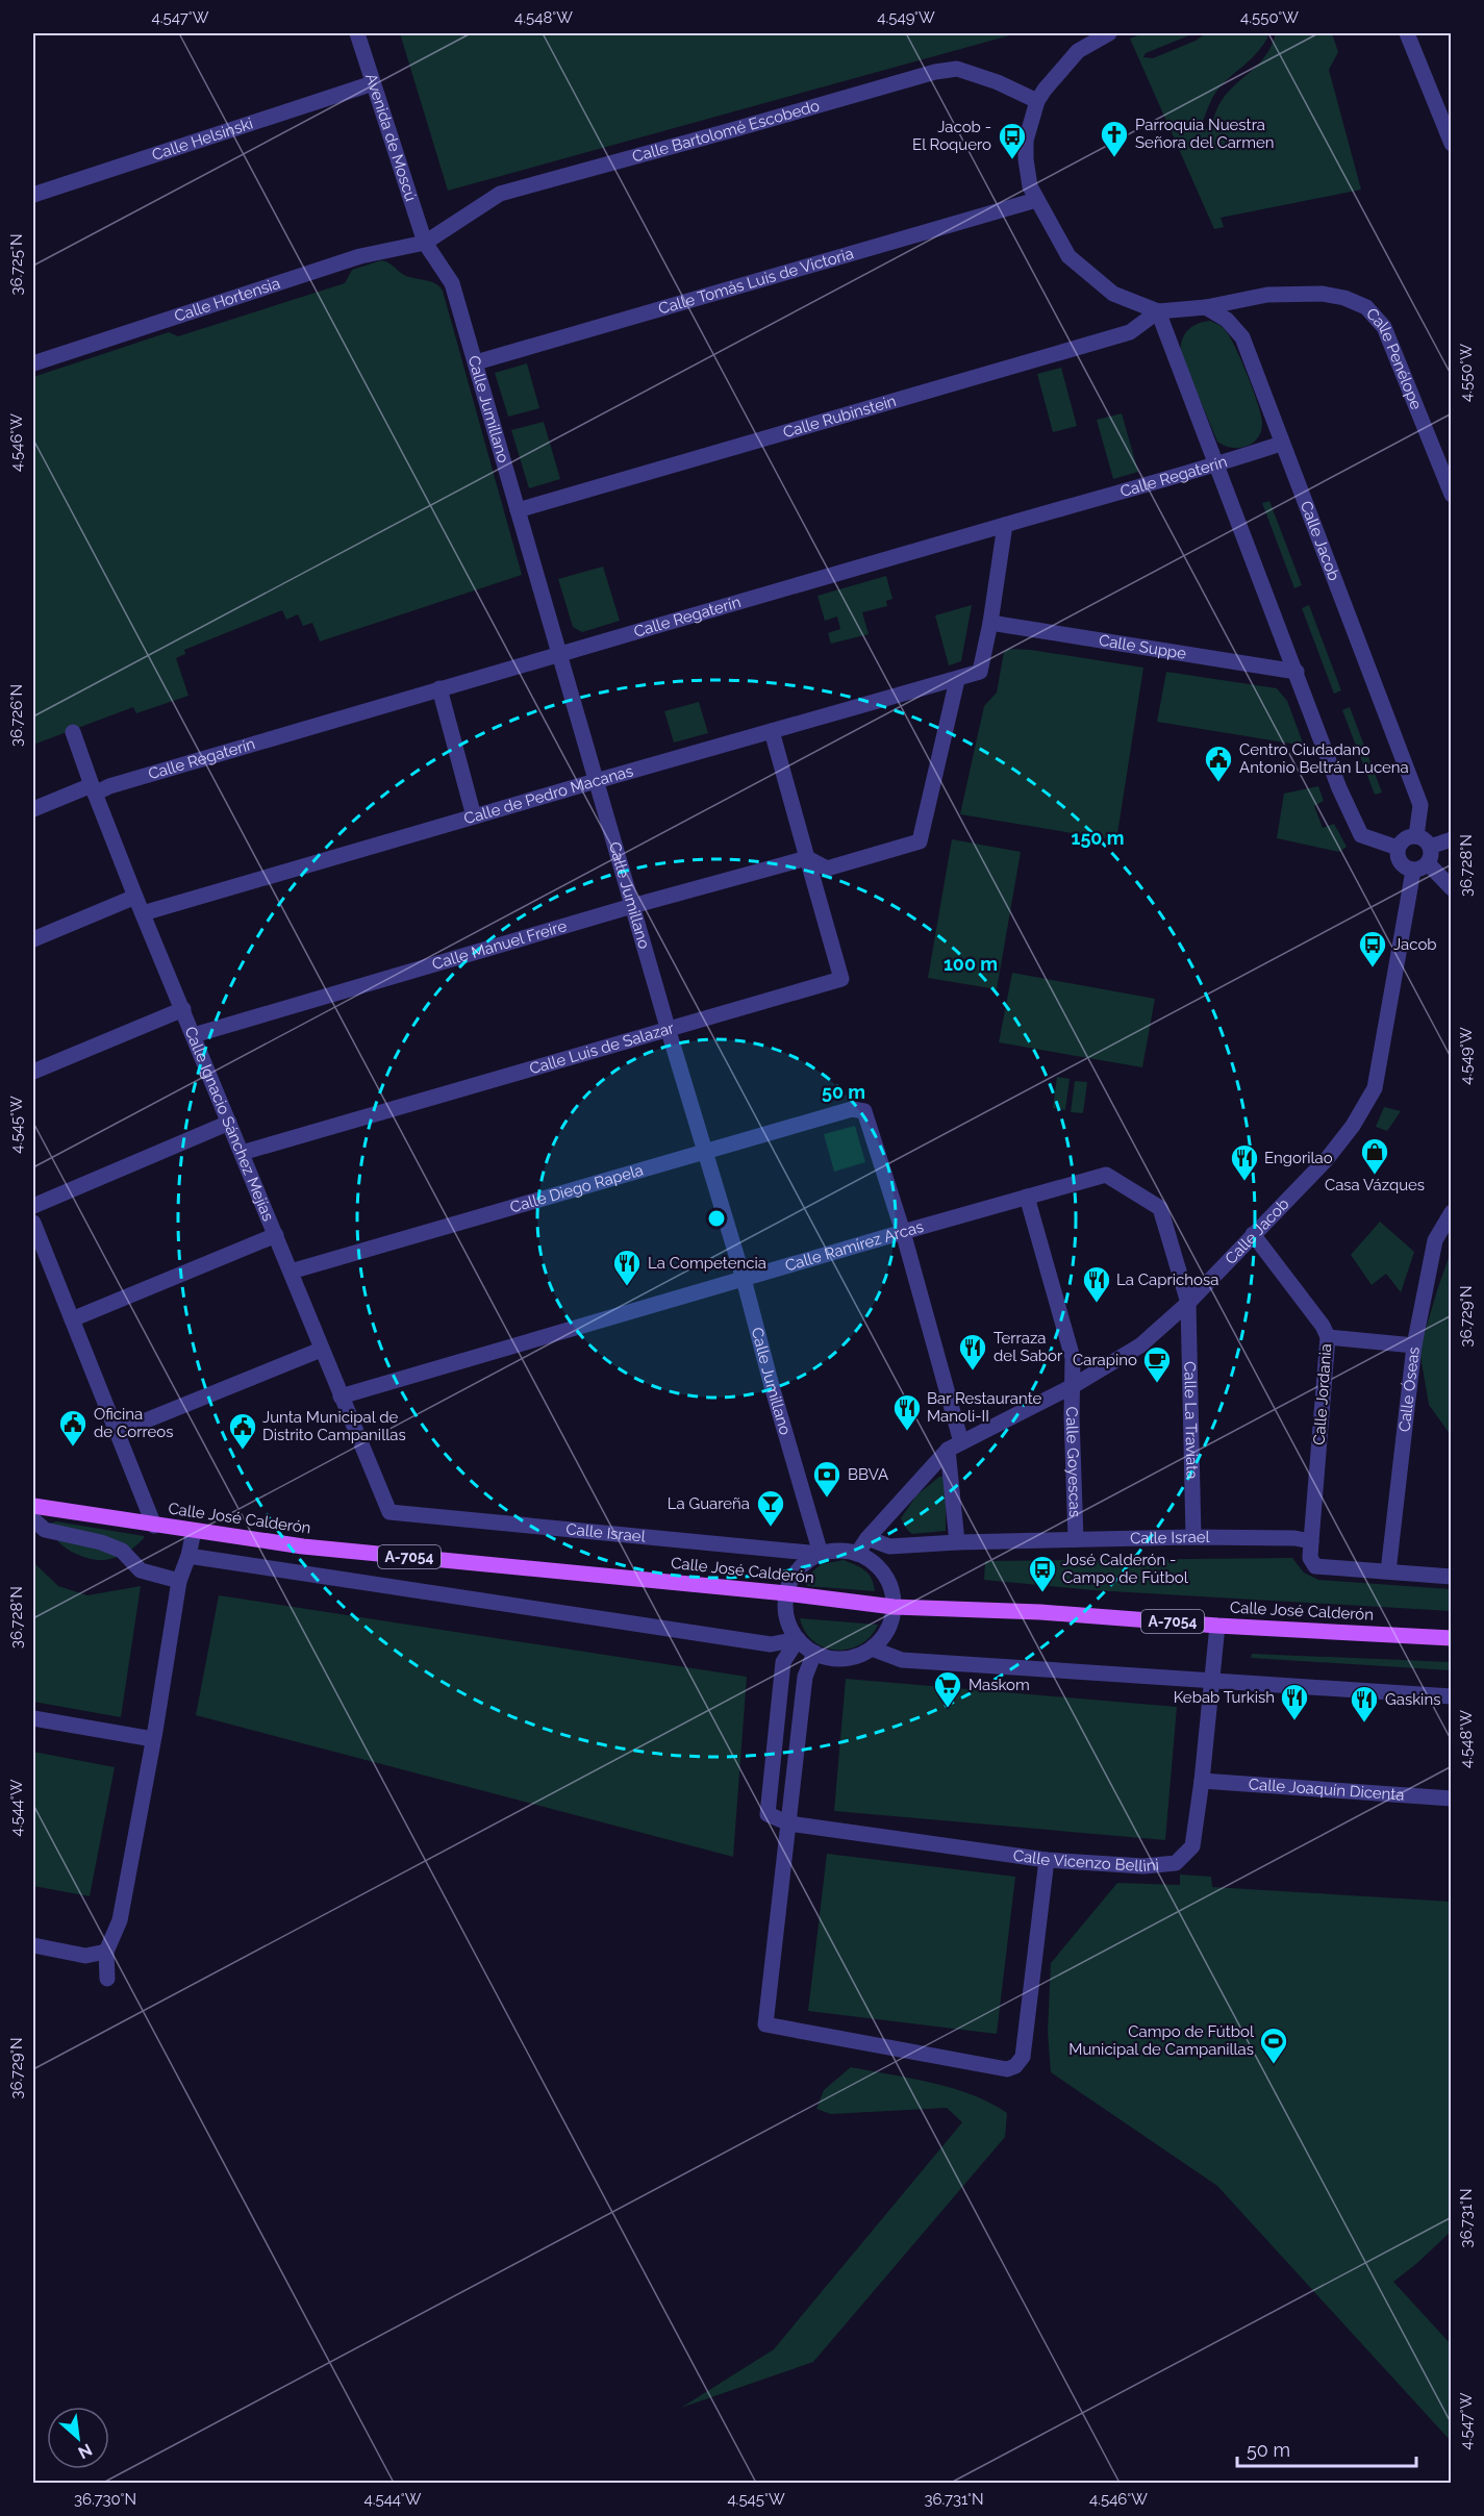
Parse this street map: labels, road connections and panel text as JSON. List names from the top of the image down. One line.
{"streets":{"main road":["Calle José Calderón","A-7054"],"street":["Calle Bartolomé Escobedo","Avenida de Moscú","Calle Helsinski","Calle Tomás Luis de Victoria","Calle Hortensia","Calle Penélope","Calle Jumillano","Calle Rubinstein","Calle Regaterín","Calle Jacob","Calle Suppe","Calle de Pedro Macanas","Calle Manuel Freire","Calle Luis de Salazar","Calle Ignacio Sánchez Mejías","Calle Diego Rapela","Calle Ramírez Arcas","Calle Óseas","Calle Jordania","Calle La Traviata","Calle Goyescas","Calle Israel","Calle Joaquín Dicenta","Calle Vicenzo Bellini"]},"crossings":[["Calle Bartolomé Escobedo","Avenida de Moscú"],["Calle Bartolomé Escobedo","Calle Hortensia"],["Calle Bartolomé Escobedo","Calle Jumillano"],["Avenida de Moscú","Calle Helsinski"],["Avenida de Moscú","Calle Hortensia"],["Avenida de Moscú","Calle Jumillano"],["Calle Tomás Luis de Victoria","Calle Jumillano"],["Calle Hortensia","Calle Jumillano"],["Calle Penélope","Calle Jacob"],["Calle Jumillano","Calle Rubinstein"],["Calle Jumillano","Calle Regaterín"],["Calle Jumillano","Calle de Pedro Macanas"],["Calle Jumillano","Calle Manuel Freire"],["Calle Jumillano","Calle Luis de Salazar"],["Calle Jumillano","Calle Diego Rapela"],["Calle Jumillano","Calle Ramírez Arcas"],["Calle Jumillano","Calle Israel"],["Calle Regaterín","Calle Jacob"],["Calle Regaterín","Calle Ignacio Sánchez Mejías"],["Calle Jacob","Calle Ramírez Arcas"],["Calle Jacob","Calle Jordania"],["Calle Jacob","Calle La Traviata"],["Calle Jacob","Calle Goyescas"],["Calle Jacob","Calle Israel"],["Calle Suppe","Calle de Pedro Macanas"],["Calle de Pedro Macanas","Calle Ignacio Sánchez Mejías"],["Calle Manuel Freire","Calle Luis de Salazar"],["Calle Manuel Freire","Calle Ignacio Sánchez Mejías"],["Calle Luis de Salazar","Calle Ignacio Sánchez Mejías"],["Calle Ignacio Sánchez Mejías","Calle Diego Rapela"],["Calle Ignacio Sánchez Mejías","Calle Ramírez Arcas"],["Calle Ignacio Sánchez Mejías","Calle Israel"],["Calle Diego Rapela","Calle Ramírez Arcas"],["Calle Ramírez Arcas","Calle La Traviata"],["Calle Ramírez Arcas","Calle Goyescas"],["Calle Jordania","Calle Israel"],["Calle La Traviata","Calle Israel"],["Calle Goyescas","Calle Israel"],["Calle José Calderón","Calle Vicenzo Bellini"],["Calle Joaquín Dicenta","Calle Vicenzo Bellini"]],"places":{"church":["Parroquia Nuestra Señora del Carmen"],"bus stop":["Jacob - El Roquero","Jacob","José Calderón - Campo de Fútbol"],"public building":["Centro Ciudadano Antonio Beltrán Lucena","Oficina de Correos","Junta Municipal de Distrito Campanillas"],"shop":["Casa Vázques"],"restaurant":["Engorilao","La Competencia","La Caprichosa","Terraza del Sabor","Bar Restaurante Manoli-II","Kebab Turkish","Gaskins"],"cafe":["Carapino"],"bank":["BBVA"],"bar":["La Guareña"],"supermarket":["Maskom"],"sports":["Campo de Fútbol Municipal de Campanillas"]},"scale_bar":"50 m","north":"bottom right","coordinates":["4.547°W","4.548°W","4.549°W","4.550°W","36.725°N","4.546°W","36.726°N","36.728°N","4.545°W","36.729°N","4.544°W","36.731°N","36.730°N"],"rings":["150 m","100 m","50 m"]}
